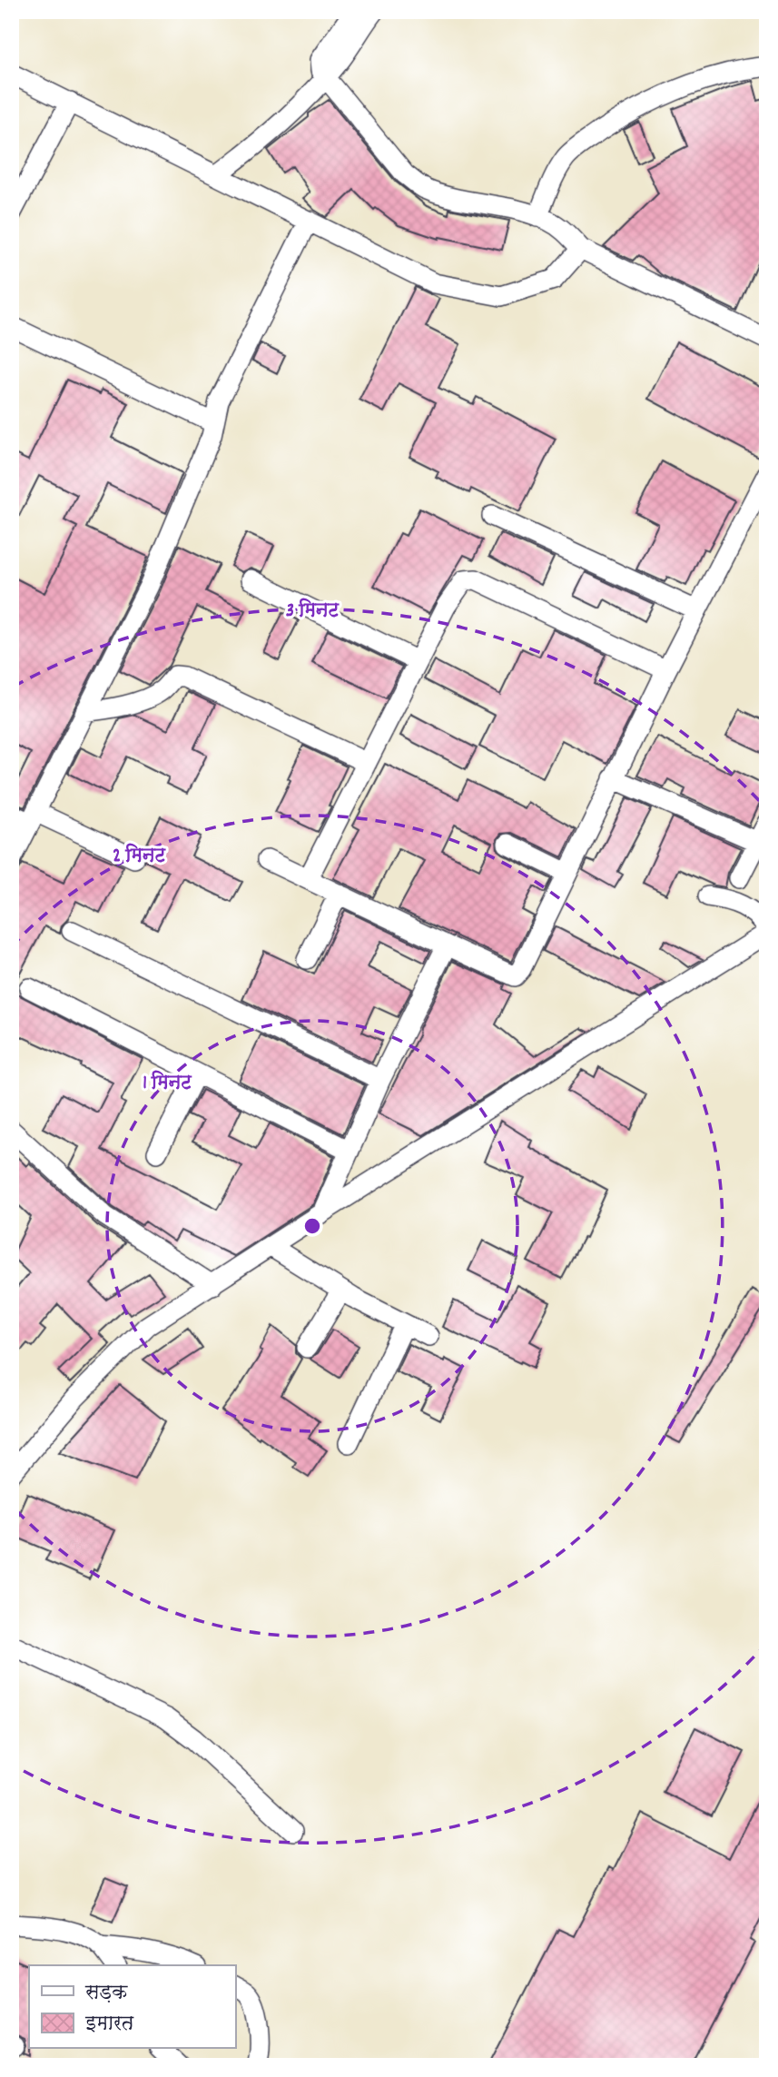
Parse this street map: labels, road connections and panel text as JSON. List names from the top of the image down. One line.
{"legend":["सड़क","इमारत"],"rings":["3 मिनट","2 मिनट","1 मिनट"]}
